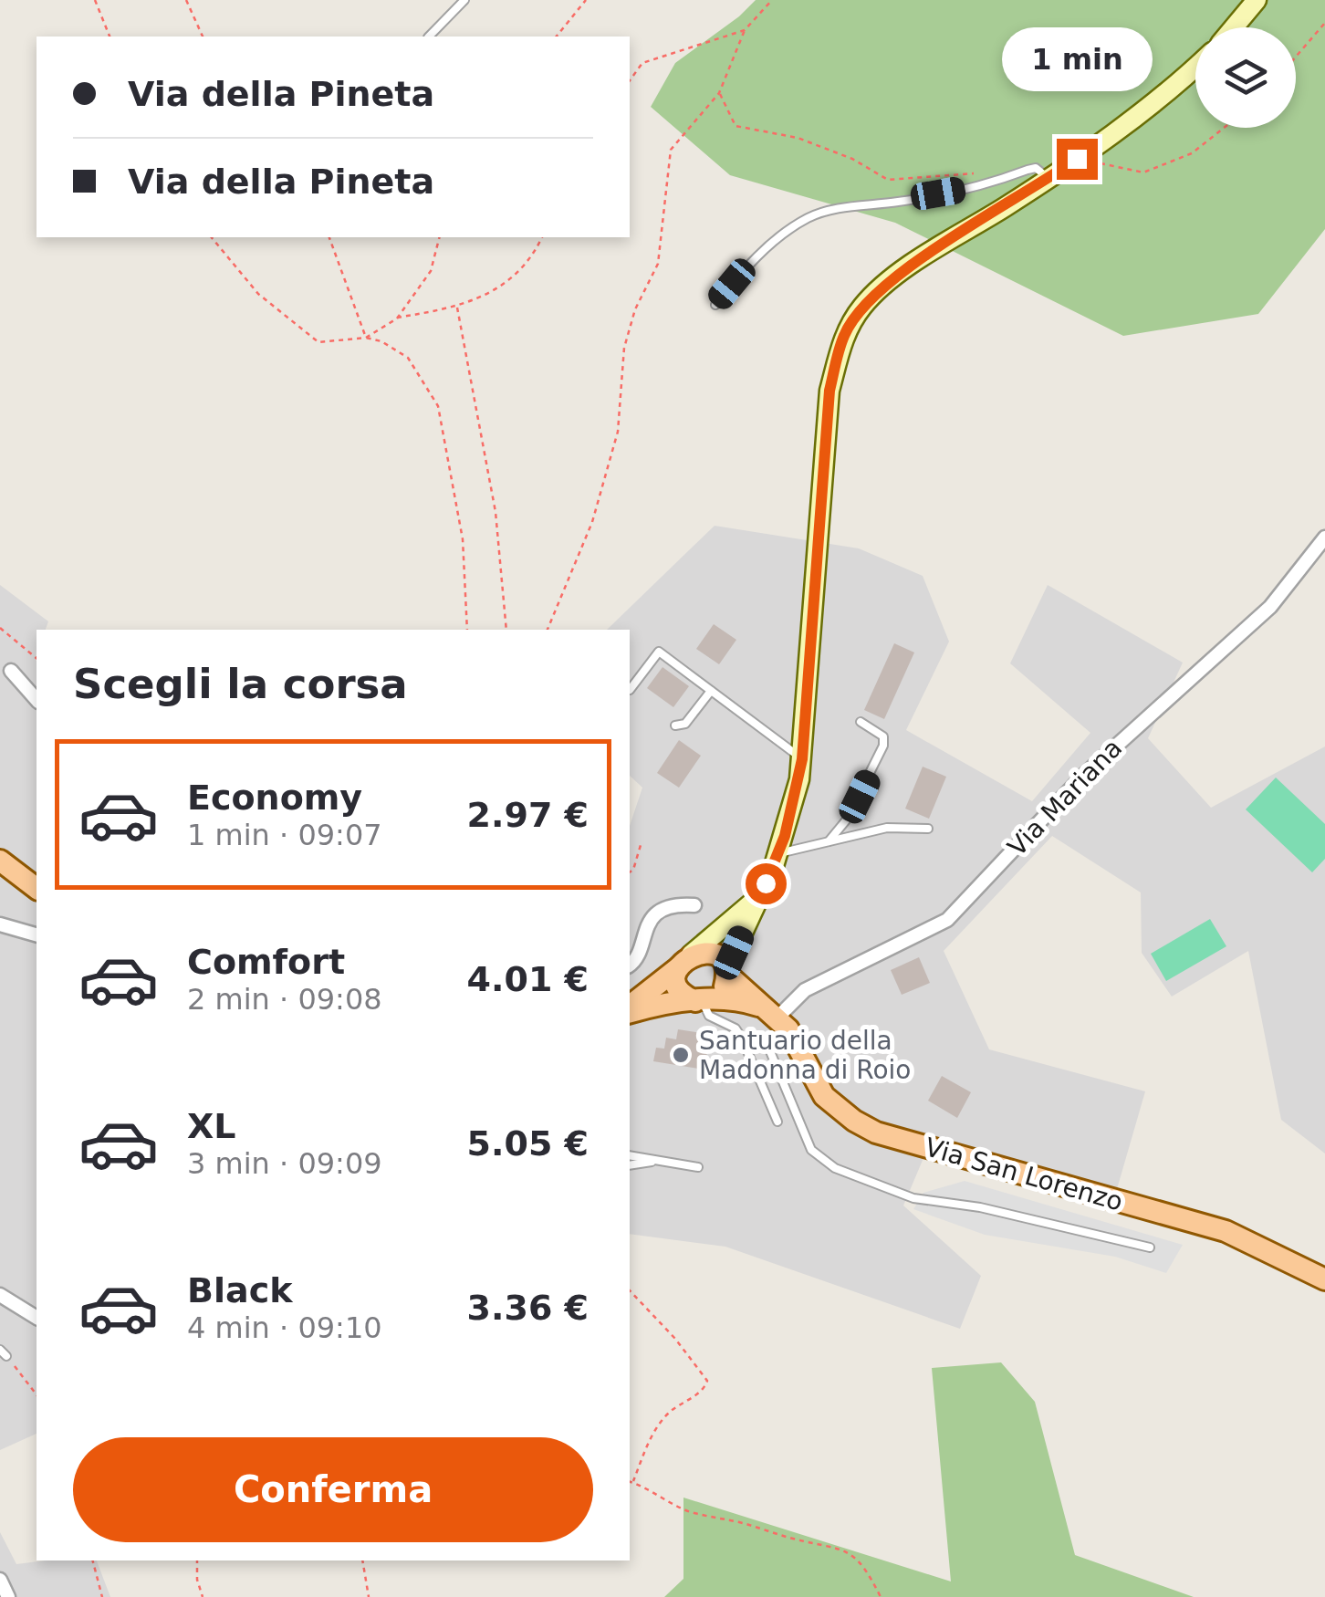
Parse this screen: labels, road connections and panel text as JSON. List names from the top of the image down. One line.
{"streets":{"main road":["Via San Lorenzo"],"street":["Via Mariana"]},"crossings":[["Via Mariana","Via San Lorenzo"]],"places":["Santuario della Madonna di Roio"],"page":{"bubble":"1 min","banner":["Via della Pineta","Via della Pineta"],"heading":"Scegli la corsa","list":[{"name":"Economy","note":"1 min · 09:07","value":"2.97 €"},{"name":"Comfort","note":"2 min · 09:08","value":"4.01 €"},{"name":"XL","note":"3 min · 09:09","value":"5.05 €"},{"name":"Black","note":"4 min · 09:10","value":"3.36 €"}],"buttons":"Conferma"}}
